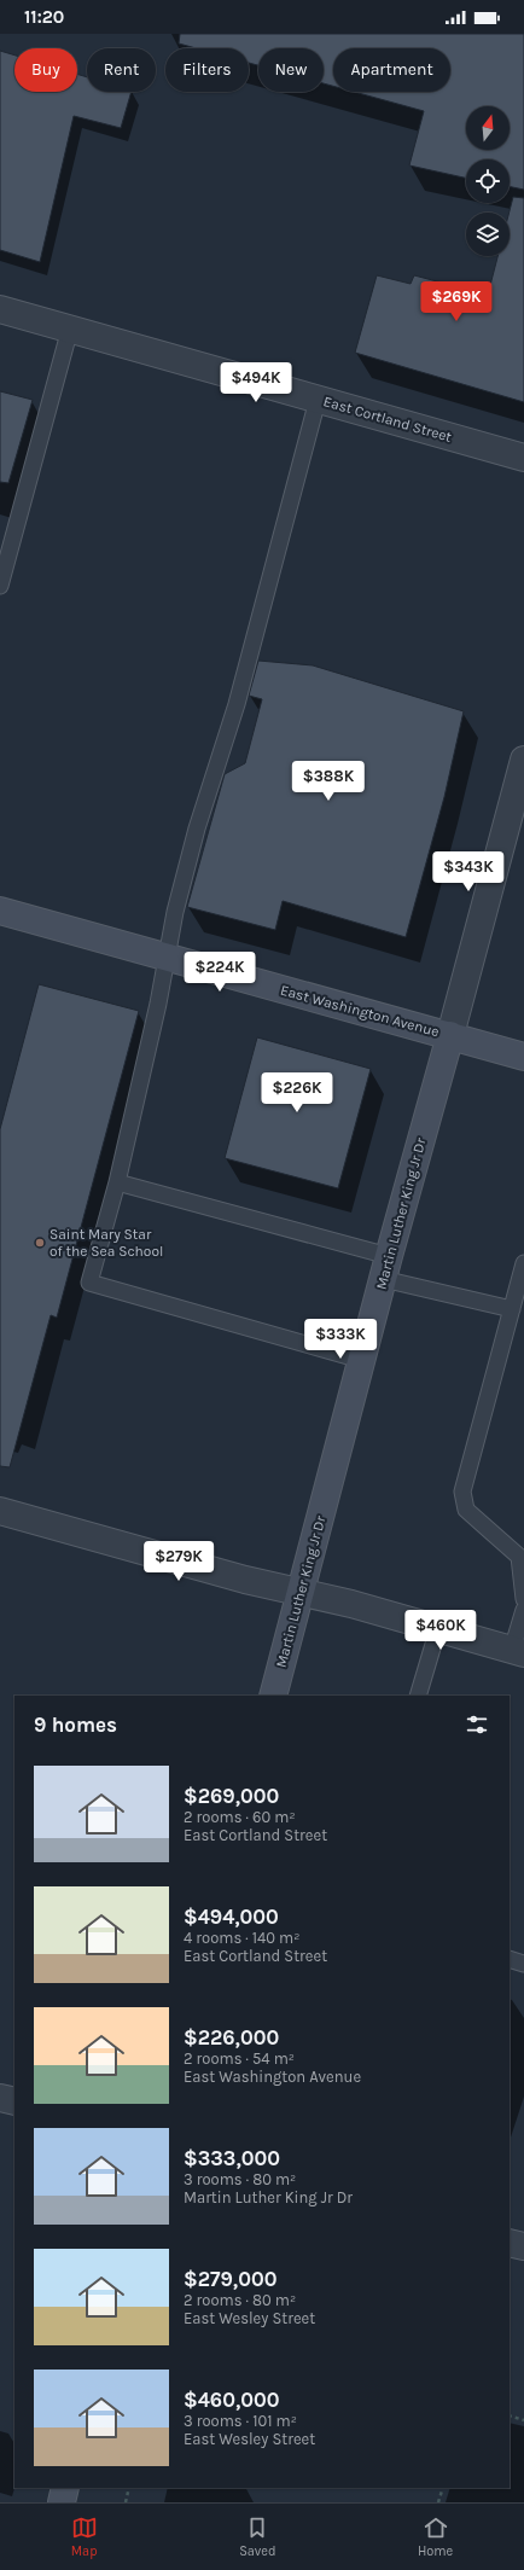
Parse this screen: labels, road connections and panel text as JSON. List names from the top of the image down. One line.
{"streets":{"main road":["East Washington Avenue","Martin Luther King Jr Dr"],"street":["East Cortland Street"]},"crossings":[["East Washington Avenue","Martin Luther King Jr Dr"]],"places":["Saint Mary Star of the Sea School"],"north":"top","page":{"status":"11:20","chip":["Buy","Rent","Filters","New","Apartment"],"price":["$269K","$494K","$388K","$343K","$224K","$226K","$333K","$279K","$460K"],"heading":"9 homes","list":[{"name":"$269,000","note":"2 rooms · 60 m² · East Cortland Street"},{"name":"$494,000","note":"4 rooms · 140 m² · East Cortland Street"},{"name":"$226,000","note":"2 rooms · 54 m² · East Washington Avenue"},{"name":"$333,000","note":"3 rooms · 80 m² · Martin Luther King Jr Dr"},{"name":"$279,000","note":"2 rooms · 80 m² · East Wesley Street"},{"name":"$460,000","note":"3 rooms · 101 m² · East Wesley Street"}],"tabs":["Map","Saved","Home"]}}
